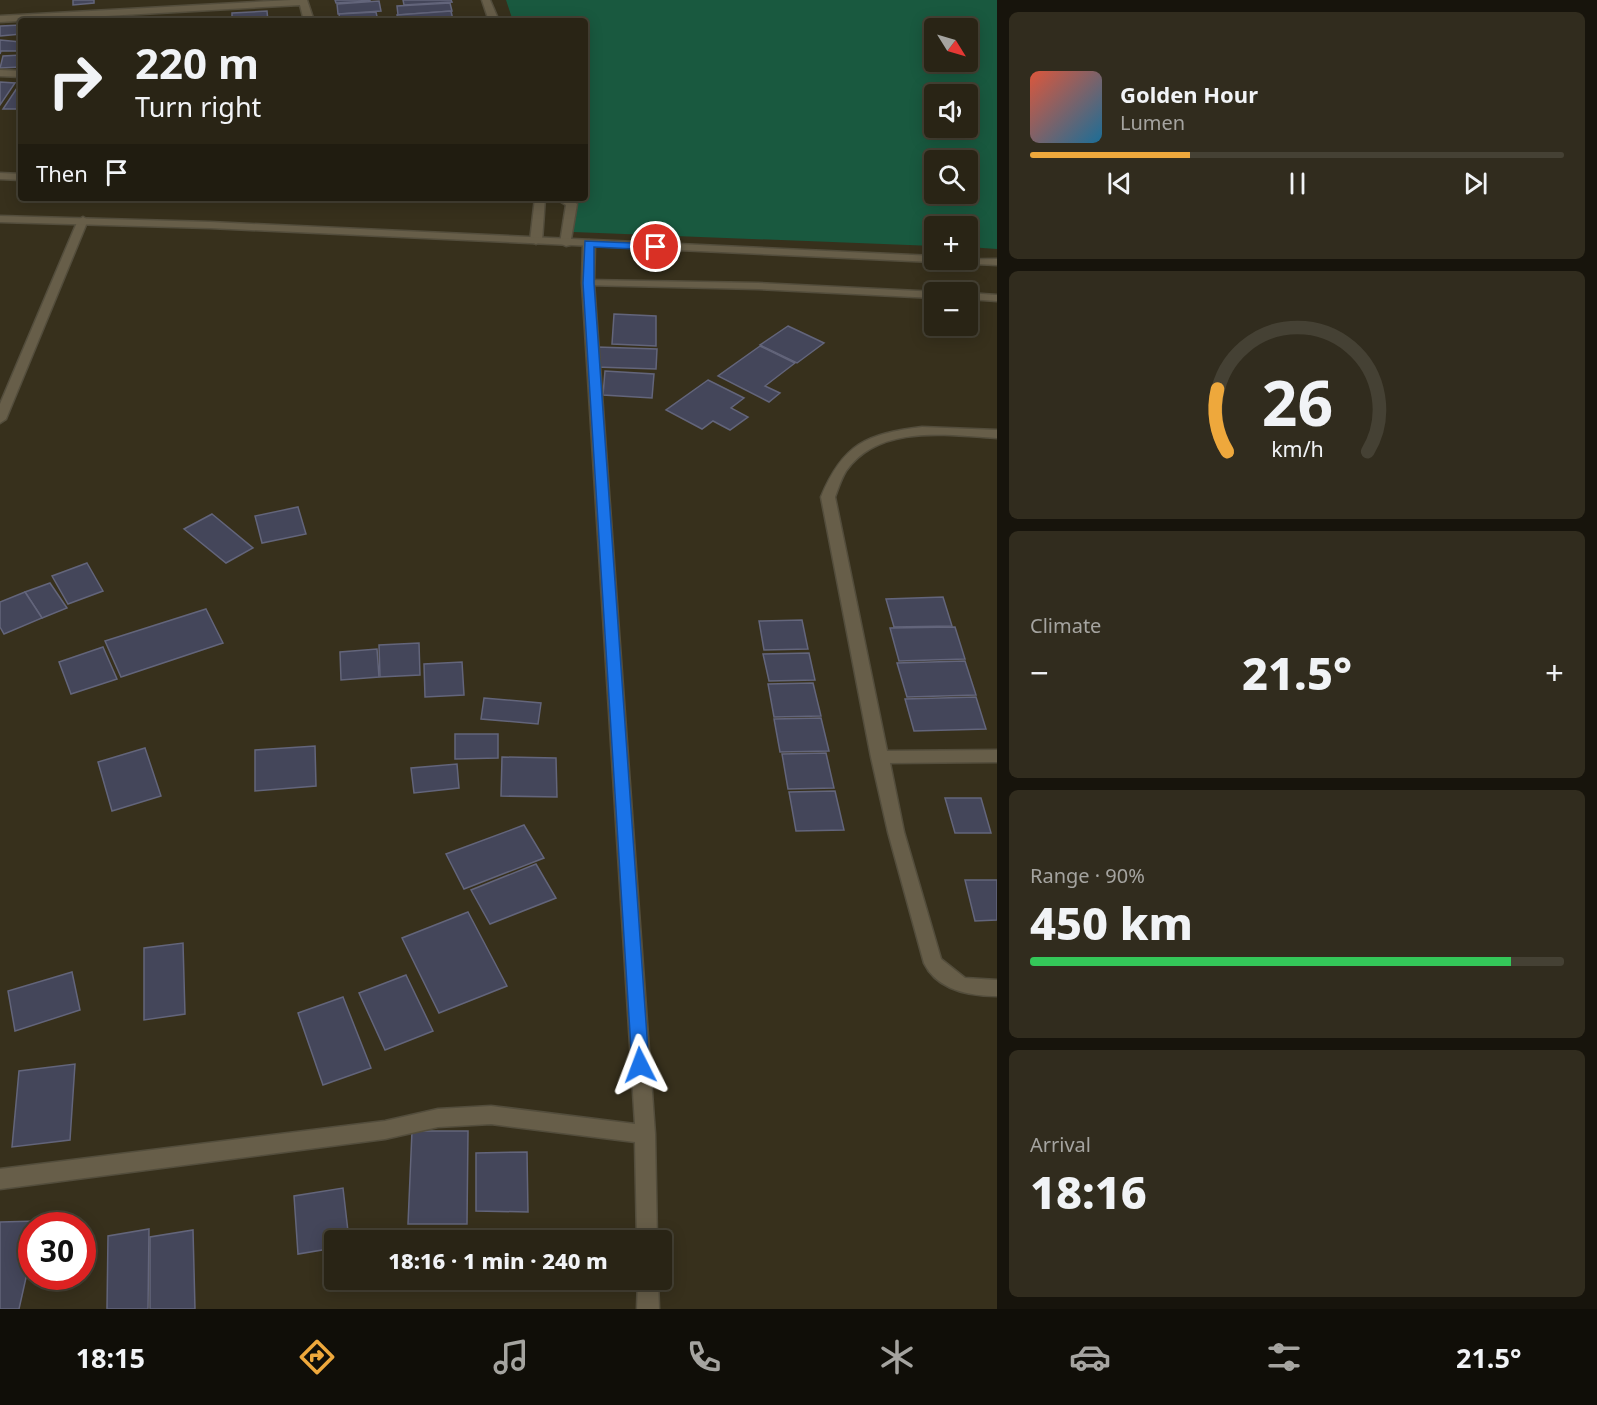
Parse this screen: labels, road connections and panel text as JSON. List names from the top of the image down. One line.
{"north":"bottom right","page":{"map_buttons":["+","−"],"turn":["220 m","Turn right"],"song":["Golden Hour","Lumen"],"then":"Then","tile":["Climate",["Range · 90%","450 km"],["Arrival","18:16"]],"heat":["−","21.5°","+"],"limit":"30","trip":"18:16 · 1 min · 240 m","tabs":["18:15","21.5°"],"gauge":["26","km/h"]}}
